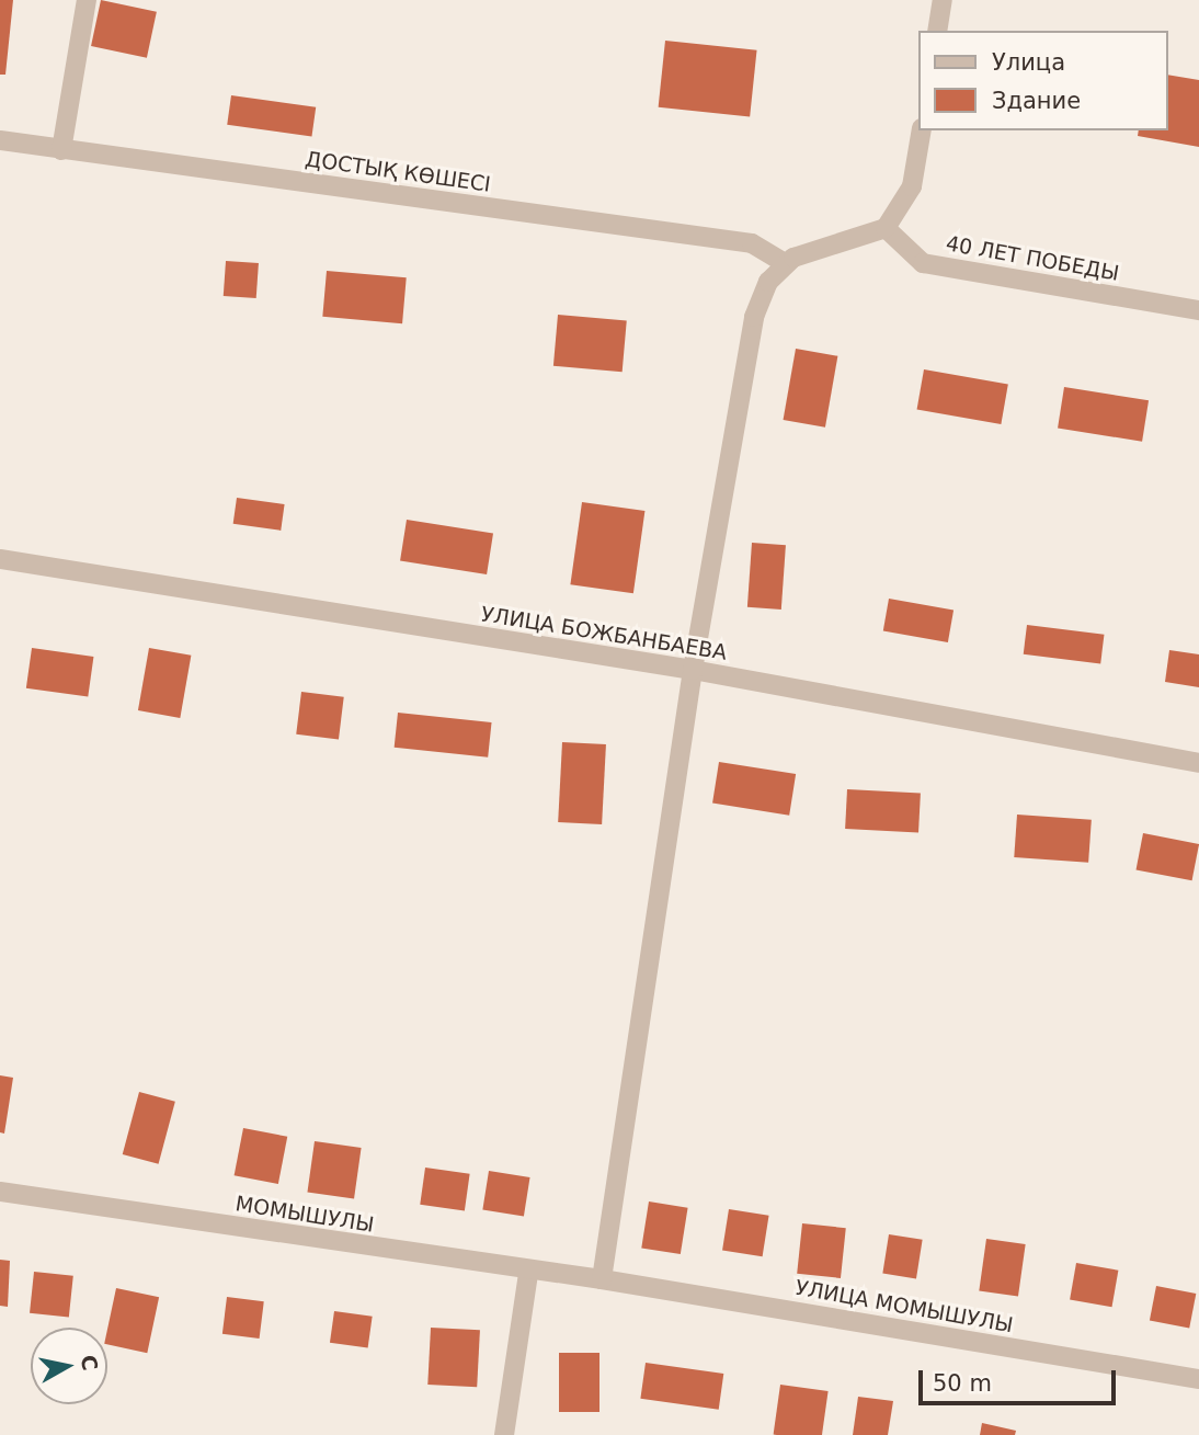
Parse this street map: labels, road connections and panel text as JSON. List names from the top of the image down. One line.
{"streets":{"street":["ДОСТЫҚ КӨШЕСІ","40 ЛЕТ ПОБЕДЫ","УЛИЦА БОЖБАНБАЕВА","МОМЫШУЛЫ","УЛИЦА МОМЫШУЛЫ"]},"crossings":[["МОМЫШУЛЫ","УЛИЦА МОМЫШУЛЫ"]],"legend":["Улица","Здание"],"scale_bar":"50 m","north":"right"}
